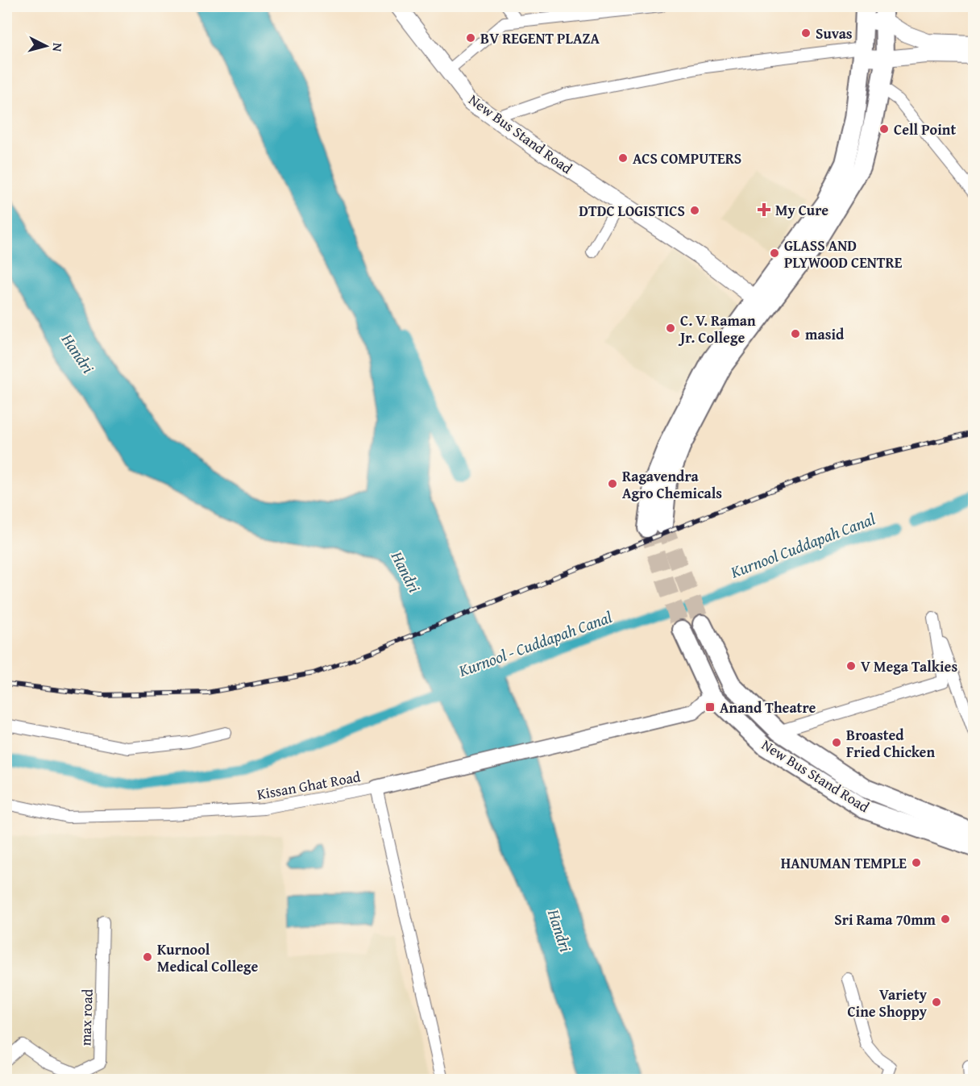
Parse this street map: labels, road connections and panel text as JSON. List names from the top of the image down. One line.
{"streets":{"main road":["New Bus Stand Road"],"street":["Kissan Ghat Road","max road"]},"water":["Handri","Kurnool Cuddapah Canal","Kurnool - Cuddapah Canal"],"places":{"other":["Suvas","BV REGENT PLAZA","Cell Point","ACS COMPUTERS","DTDC LOGISTICS","GLASS AND PLYWOOD CENTRE","C. V. Raman Jr. College","masid","Ragavendra Agro Chemicals","V Mega Talkies","Broasted Fried Chicken","HANUMAN TEMPLE","Sri Rama 70mm","Kurnool Medical College","Variety Cine Shoppy"],"health":["My Cure"],"transit":["Anand Theatre"]},"north":"right"}
